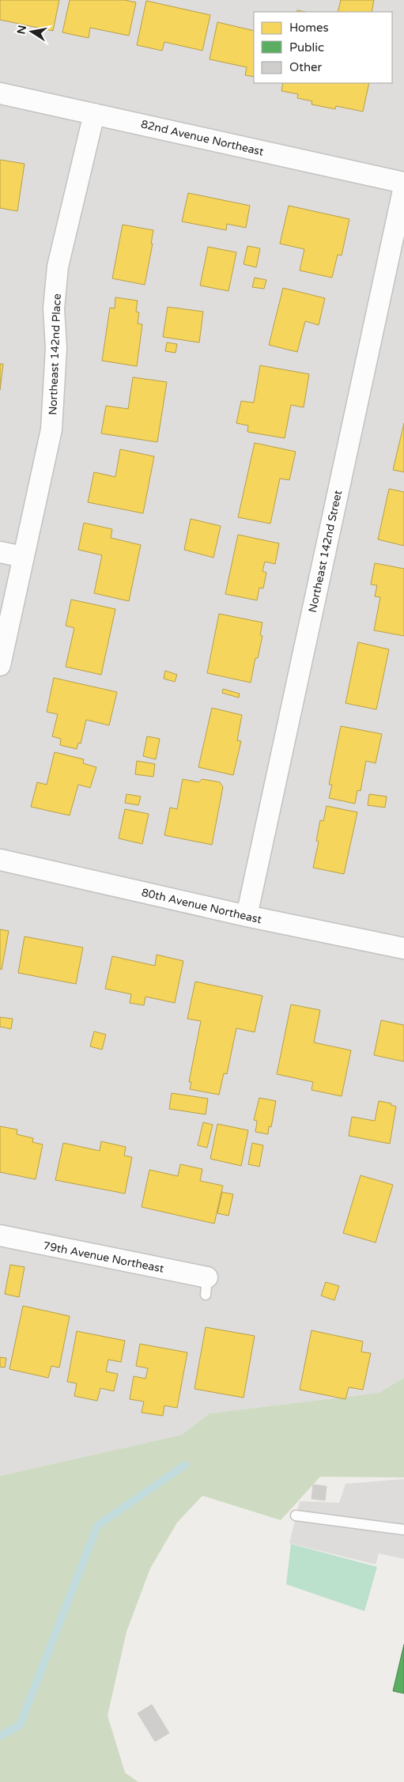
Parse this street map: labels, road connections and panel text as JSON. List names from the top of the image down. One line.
{"streets":{"street":["82nd Avenue Northeast","Northeast 142nd Place","Northeast 142nd Street","80th Avenue Northeast","79th Avenue Northeast"]},"crossings":[["82nd Avenue Northeast","Northeast 142nd Place"],["Northeast 142nd Street","80th Avenue Northeast"]],"legend":["Homes","Public","Other"],"north":"left"}
